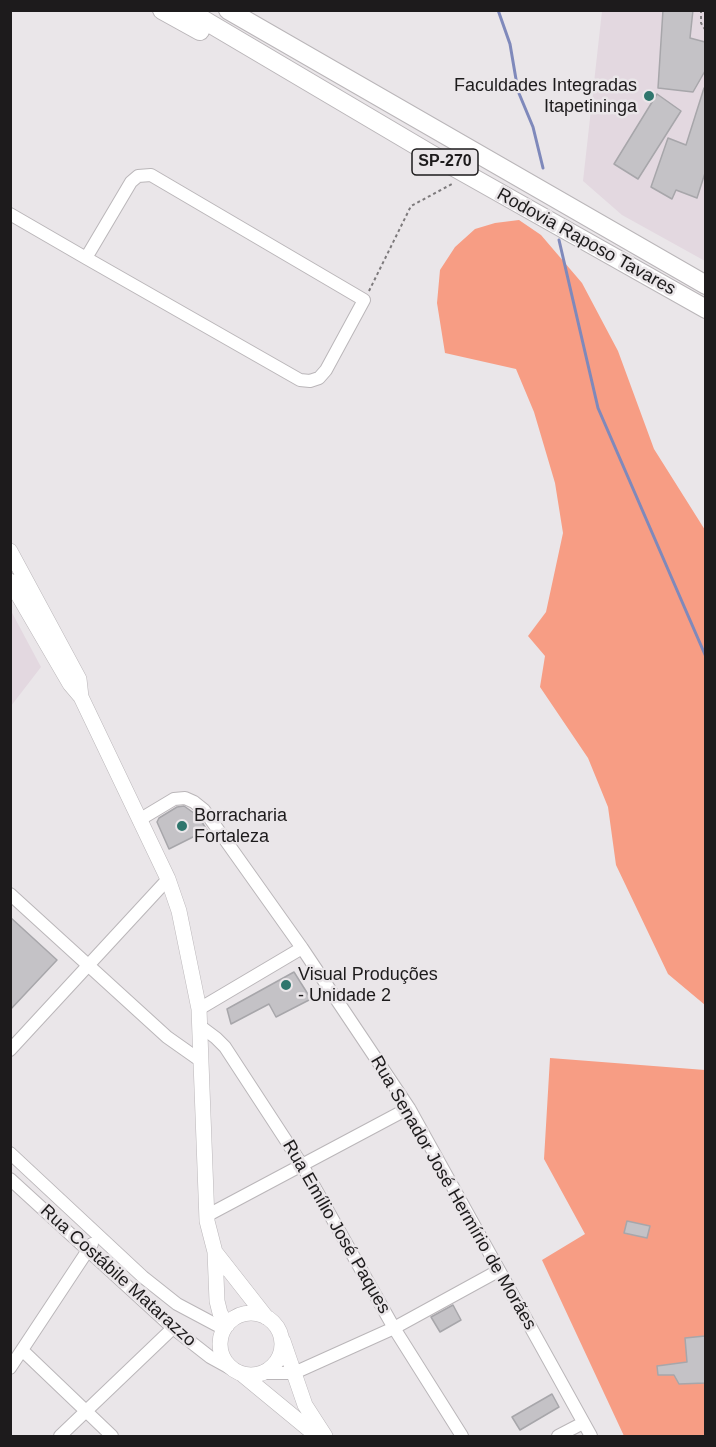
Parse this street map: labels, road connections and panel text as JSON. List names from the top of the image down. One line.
{"streets":{"highway":["SP-270","Rodovia Raposo Tavares"],"street":["Rua Senador José Hermírio de Morães","Rua Emílio José Paques","Rua Costábile Matarazzo"]},"places":["Faculdades Integradas Itapetininga","Borracharia Fortaleza","Visual Produções - Unidade 2"]}
